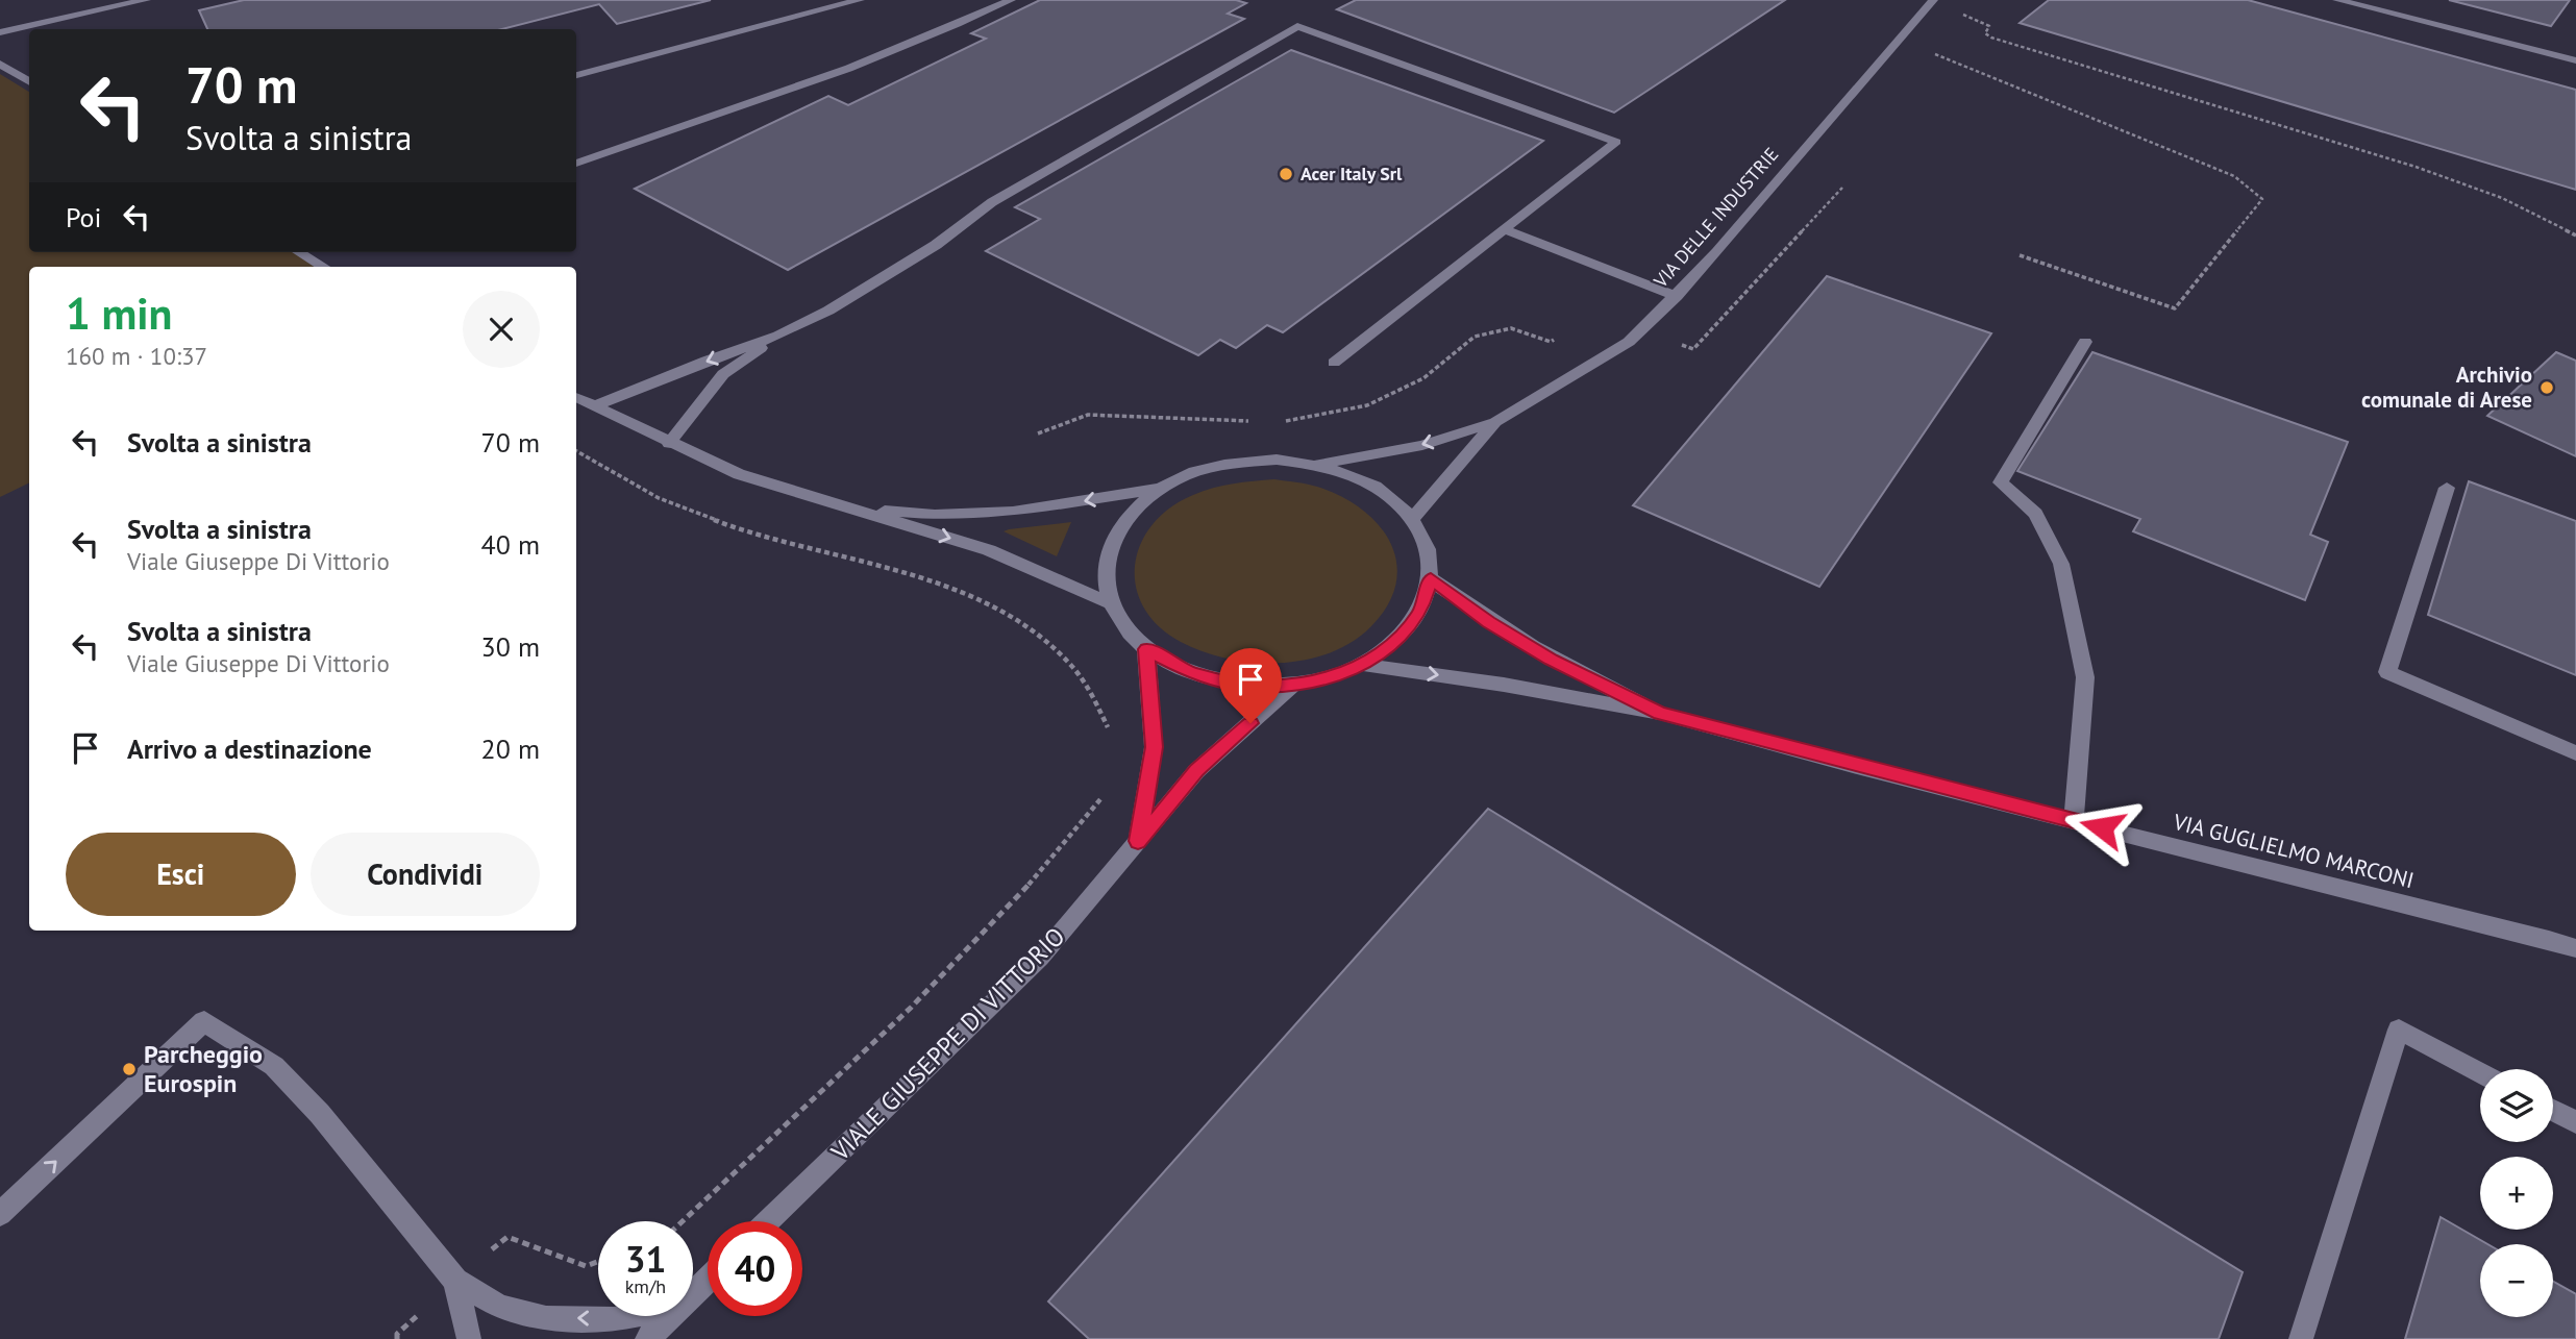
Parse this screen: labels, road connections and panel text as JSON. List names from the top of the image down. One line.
{"streets":{"street":["VIA DELLE INDUSTRIE","VIA GUGLIELMO MARCONI","VIALE GIUSEPPE DI VITTORIO"]},"places":["Acer Italy Srl","Archivio comunale di Arese","Parcheggio Eurospin"],"page":{"turn":["70 m","Svolta a sinistra"],"then":"Poi","heading":["1 min","160 m · 10:37"],"list":[{"name":"Svolta a sinistra","value":"70 m"},{"name":"Svolta a sinistra","note":"Viale Giuseppe Di Vittorio","value":"40 m"},{"name":"Svolta a sinistra","note":"Viale Giuseppe Di Vittorio","value":"30 m"},{"name":"Arrivo a destinazione","value":"20 m"}],"buttons":["Esci","Condividi"],"map_buttons":["+","−"],"speed":"31 km/h","limit":"40"}}
